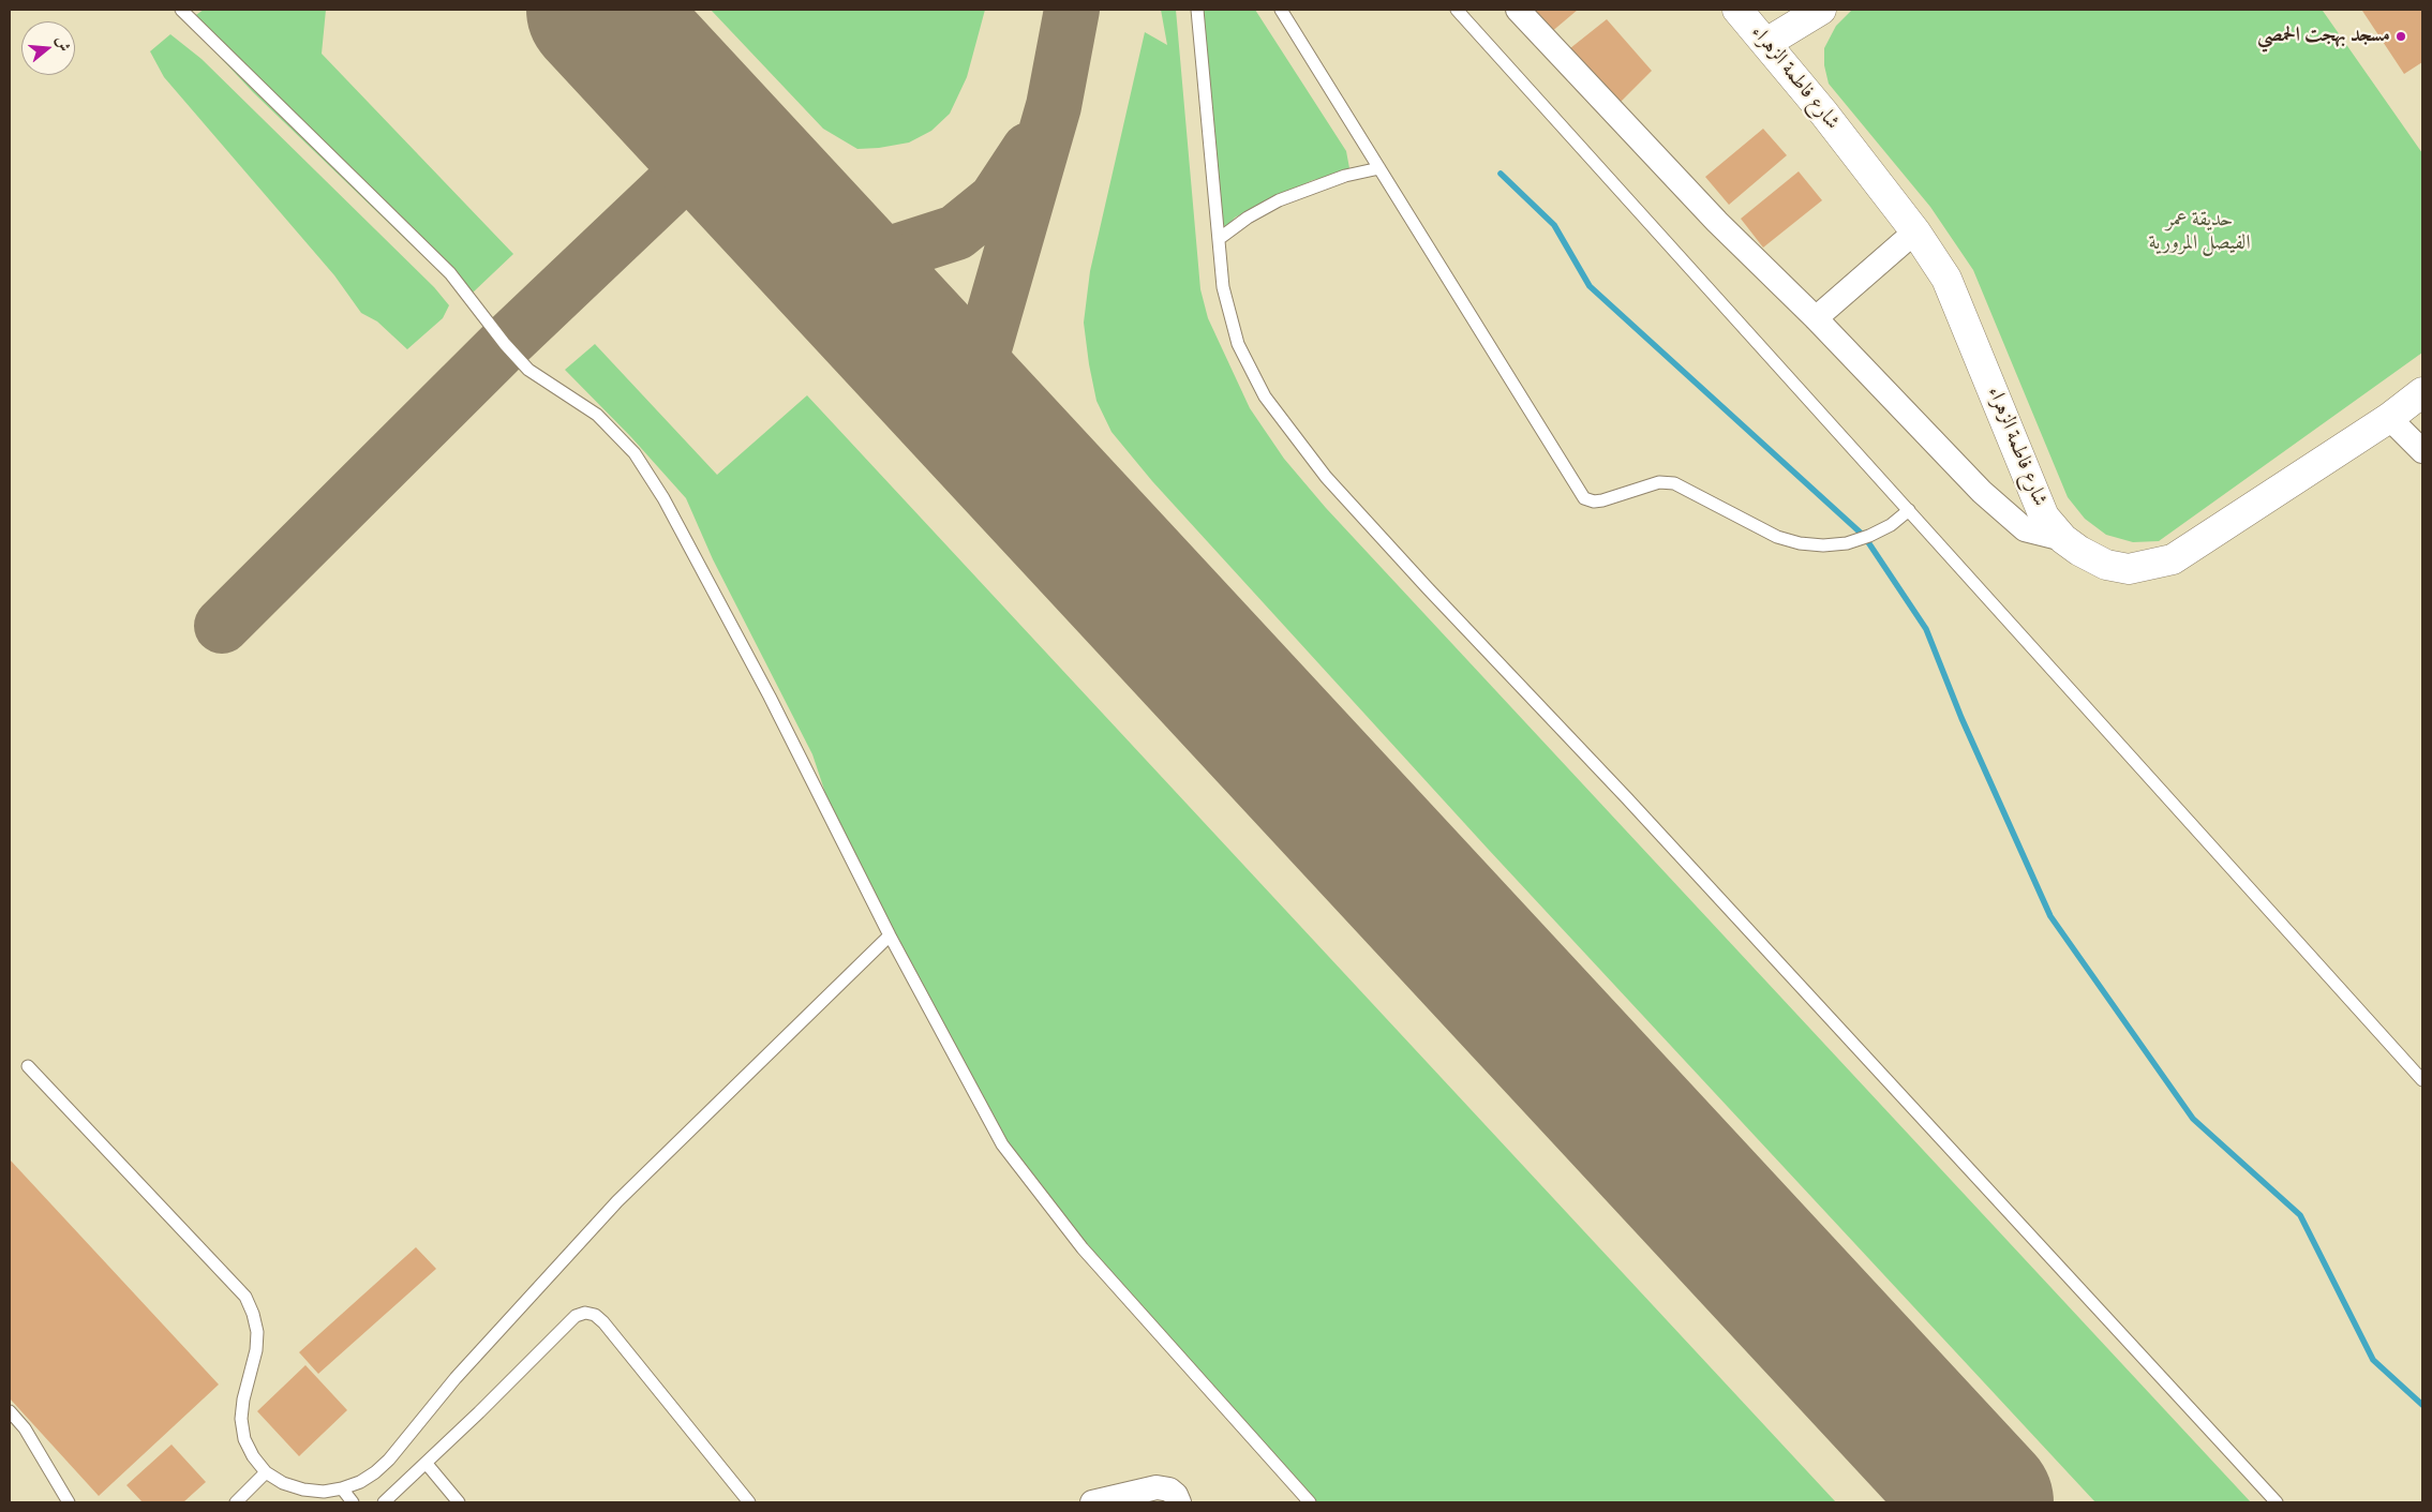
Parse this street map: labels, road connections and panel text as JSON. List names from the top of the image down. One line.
{"streets":{"street":["شارع فاطمة الزهراء"]},"parks":["حديقة عمر الفيصل المرورية"],"places":["مسجد بهجت الحمصي"],"north":"right"}
